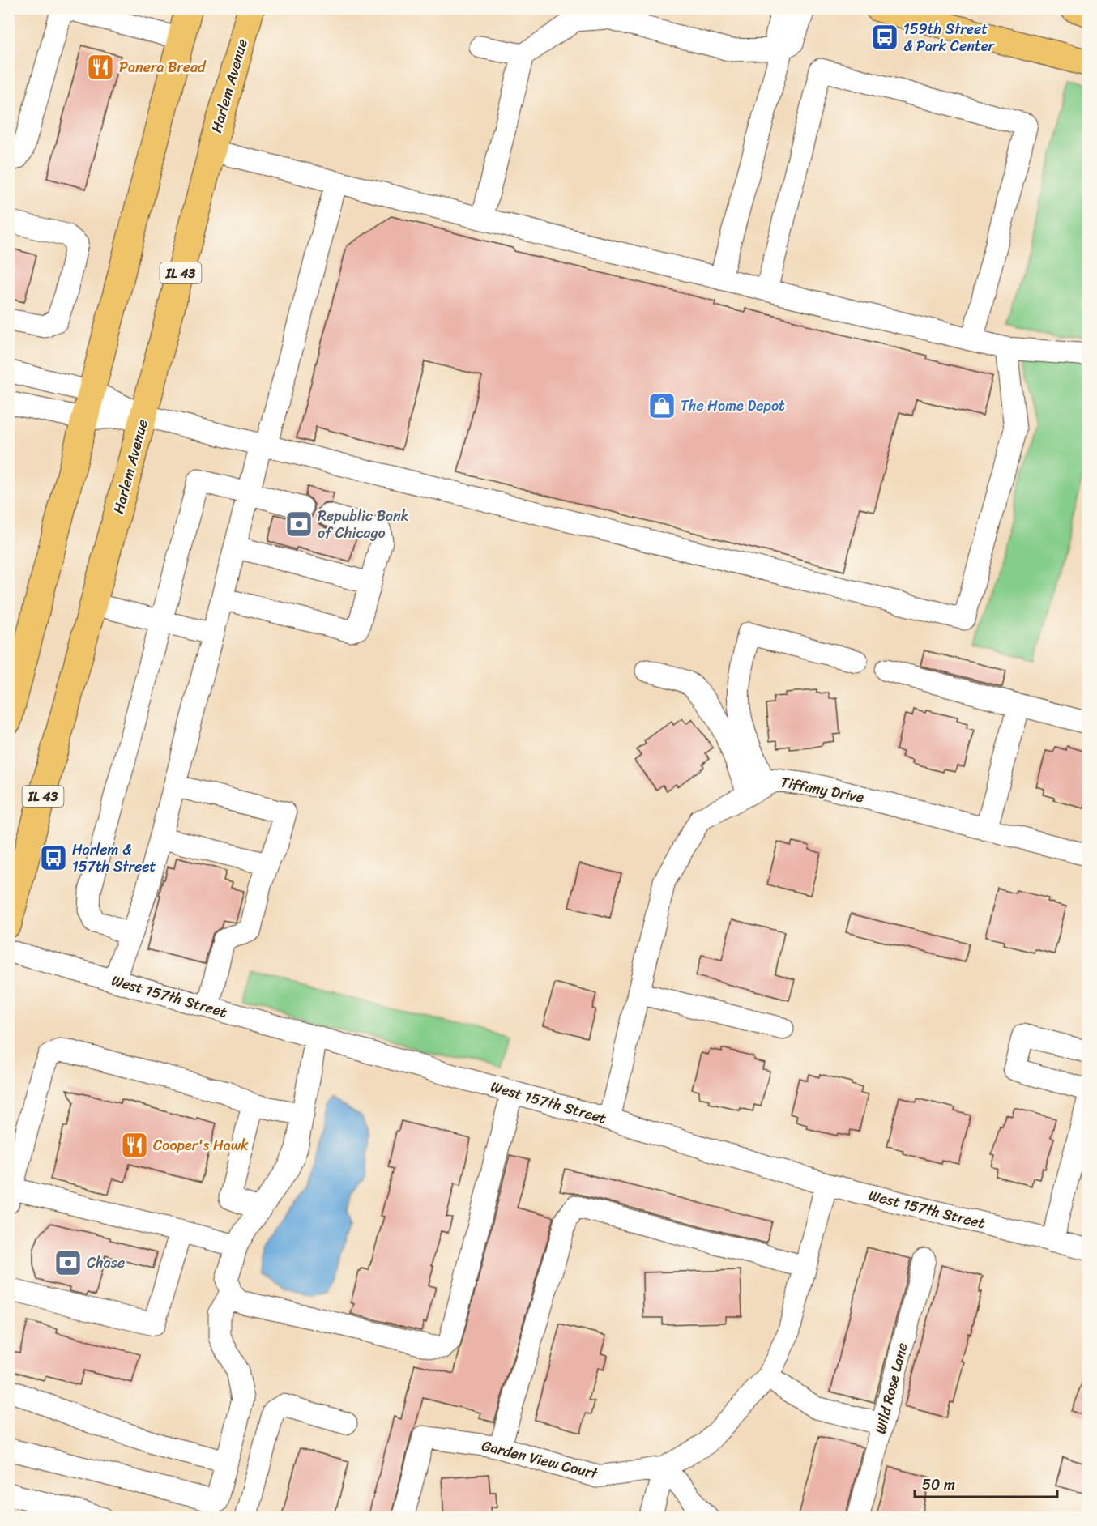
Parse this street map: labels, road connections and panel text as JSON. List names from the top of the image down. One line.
{"streets":{"main road":["Harlem Avenue","IL 43"],"street":["Tiffany Drive","West 157th Street","Wild Rose Lane","Garden View Court"]},"crossings":[["Tiffany Drive","West 157th Street"],["West 157th Street","Garden View Court"]],"places":{"bus stop":["159th Street & Park Center","Harlem & 157th Street"],"restaurant":["Panera Bread","Cooper's Hawk"],"shop":["The Home Depot"],"bank":["Republic Bank of Chicago","Chase"]},"scale_bar":"50 m"}
